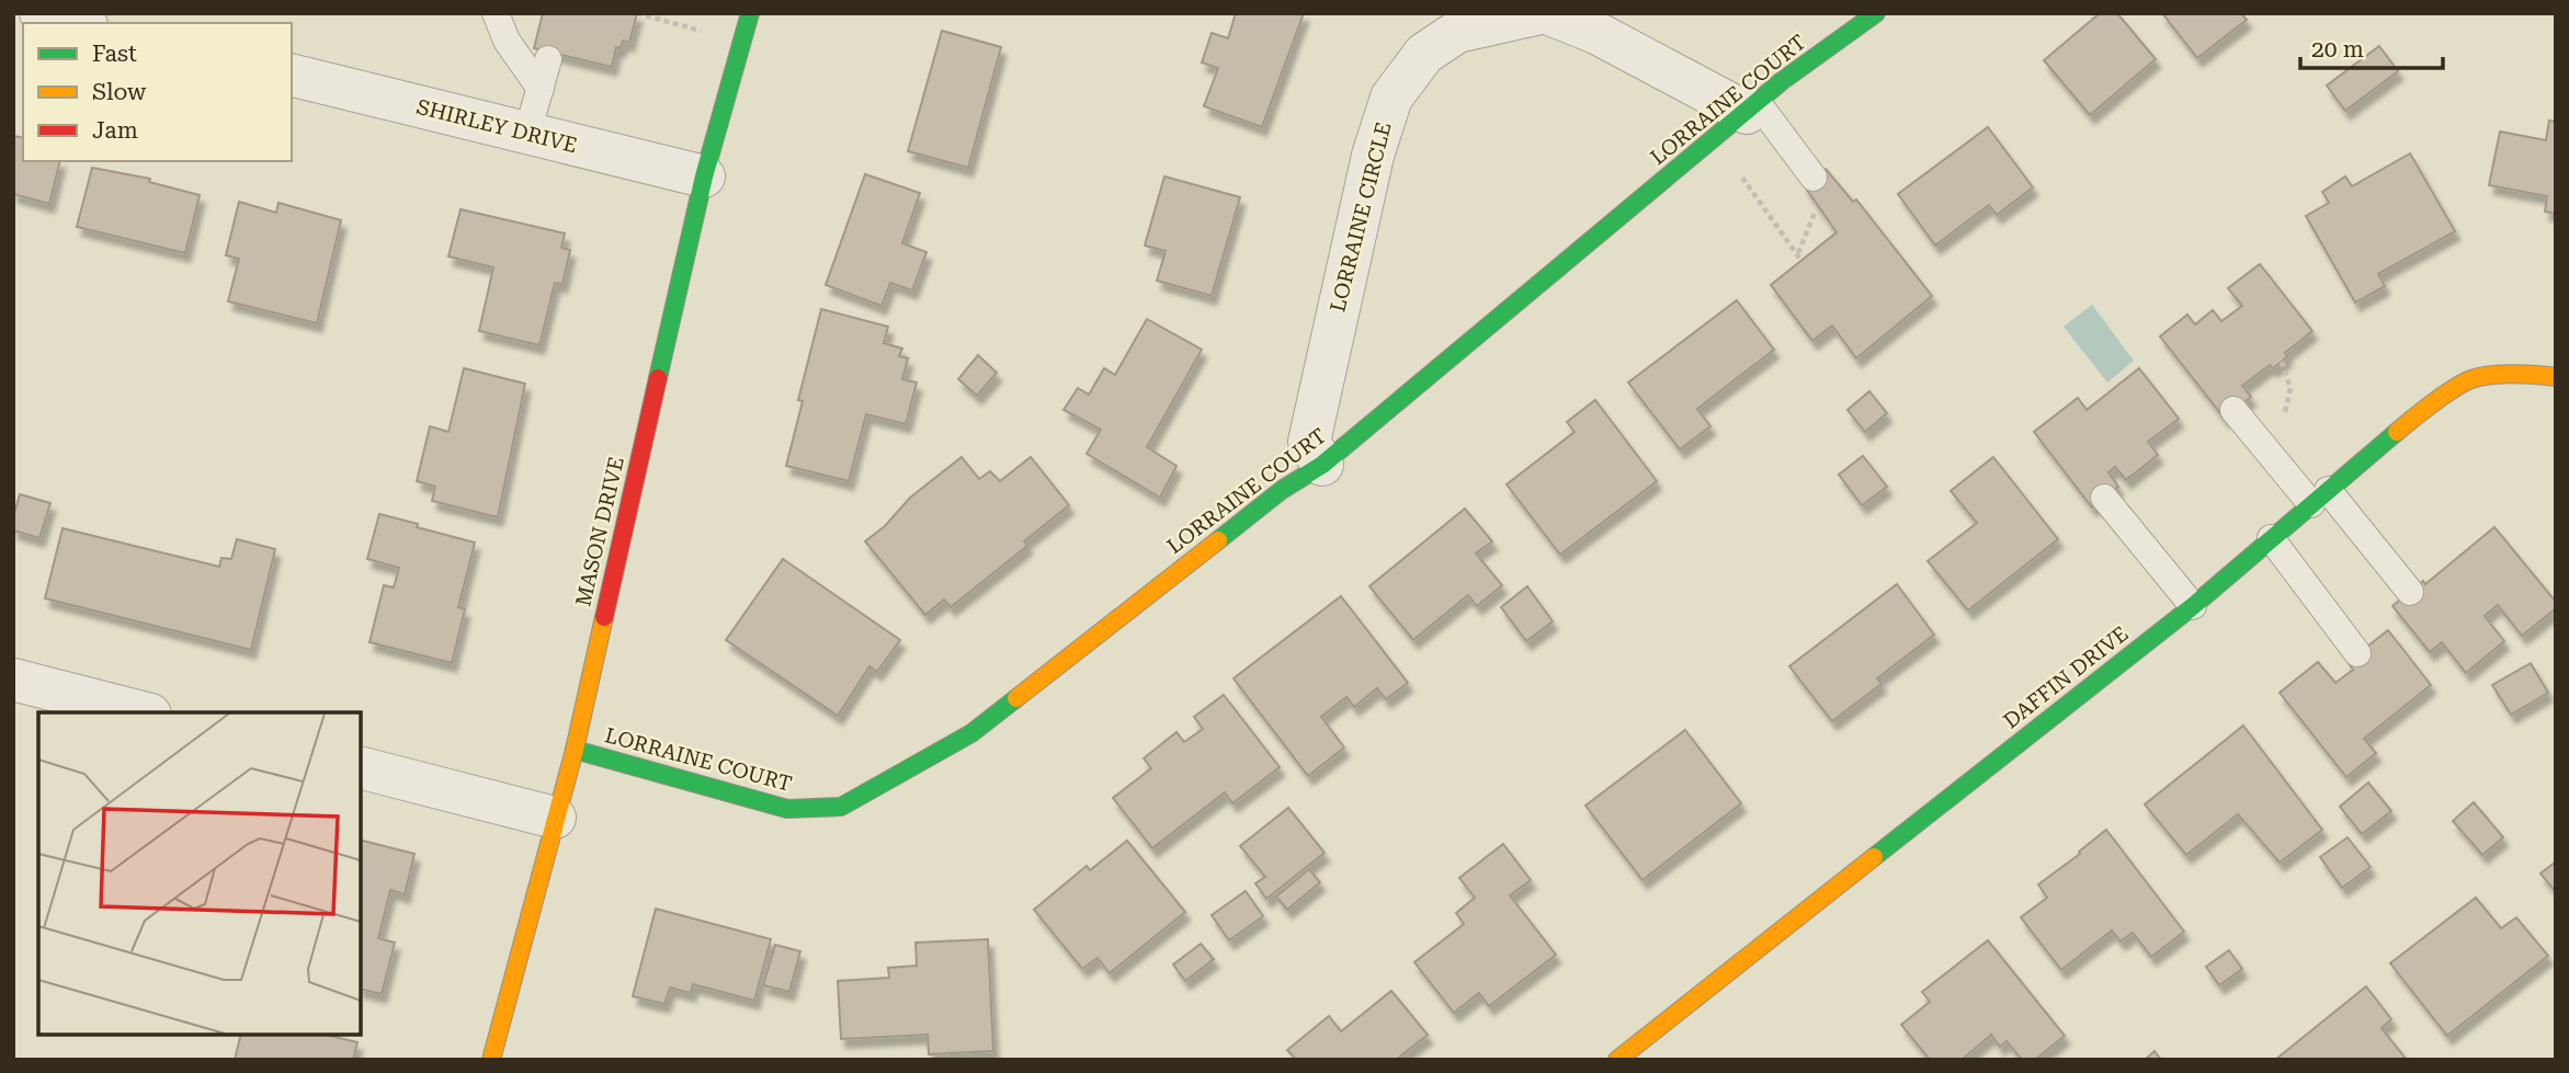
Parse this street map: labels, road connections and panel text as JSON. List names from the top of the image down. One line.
{"streets":{"street":["LORRAINE COURT","SHIRLEY DRIVE","LORRAINE CIRCLE","MASON DRIVE","DAFFIN DRIVE"]},"crossings":[["LORRAINE COURT","LORRAINE CIRCLE"],["LORRAINE COURT","MASON DRIVE"],["SHIRLEY DRIVE","MASON DRIVE"]],"legend":["Fast","Slow","Jam"],"scale_bar":"20 m"}
